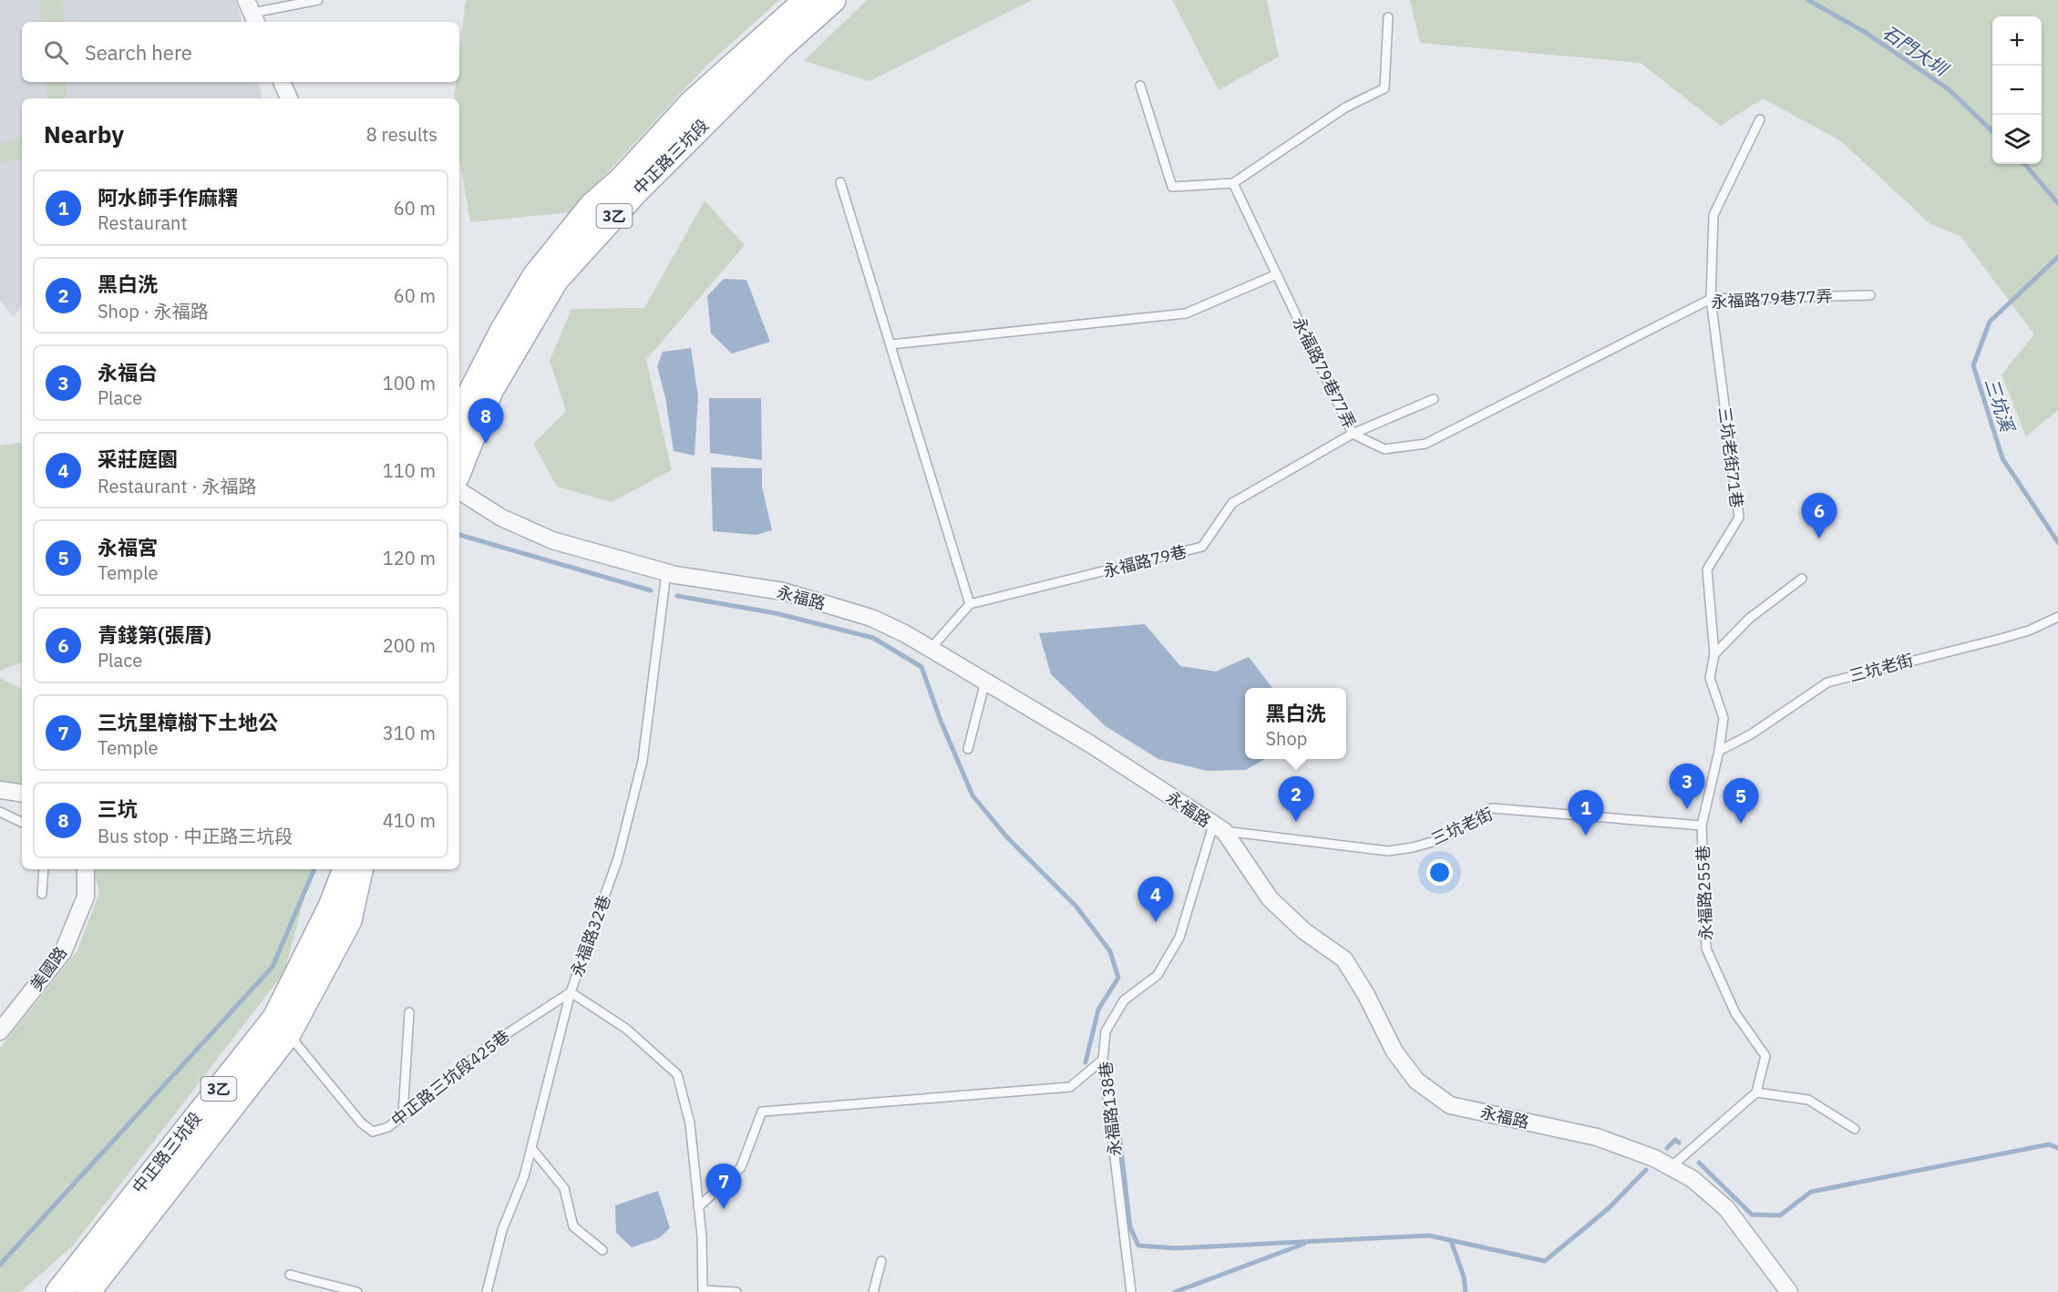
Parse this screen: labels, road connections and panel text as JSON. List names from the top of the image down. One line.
{"streets":{"main road":["中正路三坑段","3乙"],"street":["永福路","美國路"],"lane":["永福路79巷77弄","三坑老街71巷","永福路79巷","三坑老街","永福路255巷","永福路32巷","中正路三坑段425巷","永福路138巷"]},"crossings":[["中正路三坑段","中正路三坑段425巷"],["永福路79巷77弄","三坑老街71巷"],["永福路79巷77弄","永福路79巷"],["三坑老街71巷","三坑老街"],["三坑老街71巷","永福路255巷"],["永福路","三坑老街"],["永福路","永福路32巷"],["永福路","永福路138巷"],["三坑老街","永福路255巷"],["三坑老街","永福路138巷"],["永福路32巷","中正路三坑段425巷"]],"water":["石門大圳","三坑溪"],"page":{"map_buttons":["+","−"],"search":"Search here","heading":["Nearby","8 results"],"list":[{"mark":"1","name":"阿水師手作麻糬","note":"Restaurant","value":"60 m"},{"mark":"2","name":"黑白洗","note":"Shop · 永福路","value":"60 m"},{"mark":"3","name":"永福台","note":"Place","value":"100 m"},{"mark":"4","name":"采莊庭園","note":"Restaurant · 永福路","value":"110 m"},{"mark":"5","name":"永福宮","note":"Temple","value":"120 m"},{"mark":"6","name":"青錢第(張厝)","note":"Place","value":"200 m"},{"mark":"7","name":"三坑里樟樹下土地公","note":"Temple","value":"310 m"},{"mark":"8","name":"三坑","note":"Bus stop · 中正路三坑段","value":"410 m"}],"pins":["8","6","3","2","5","1","4","7"],"popup":["黑白洗","Shop"]}}
